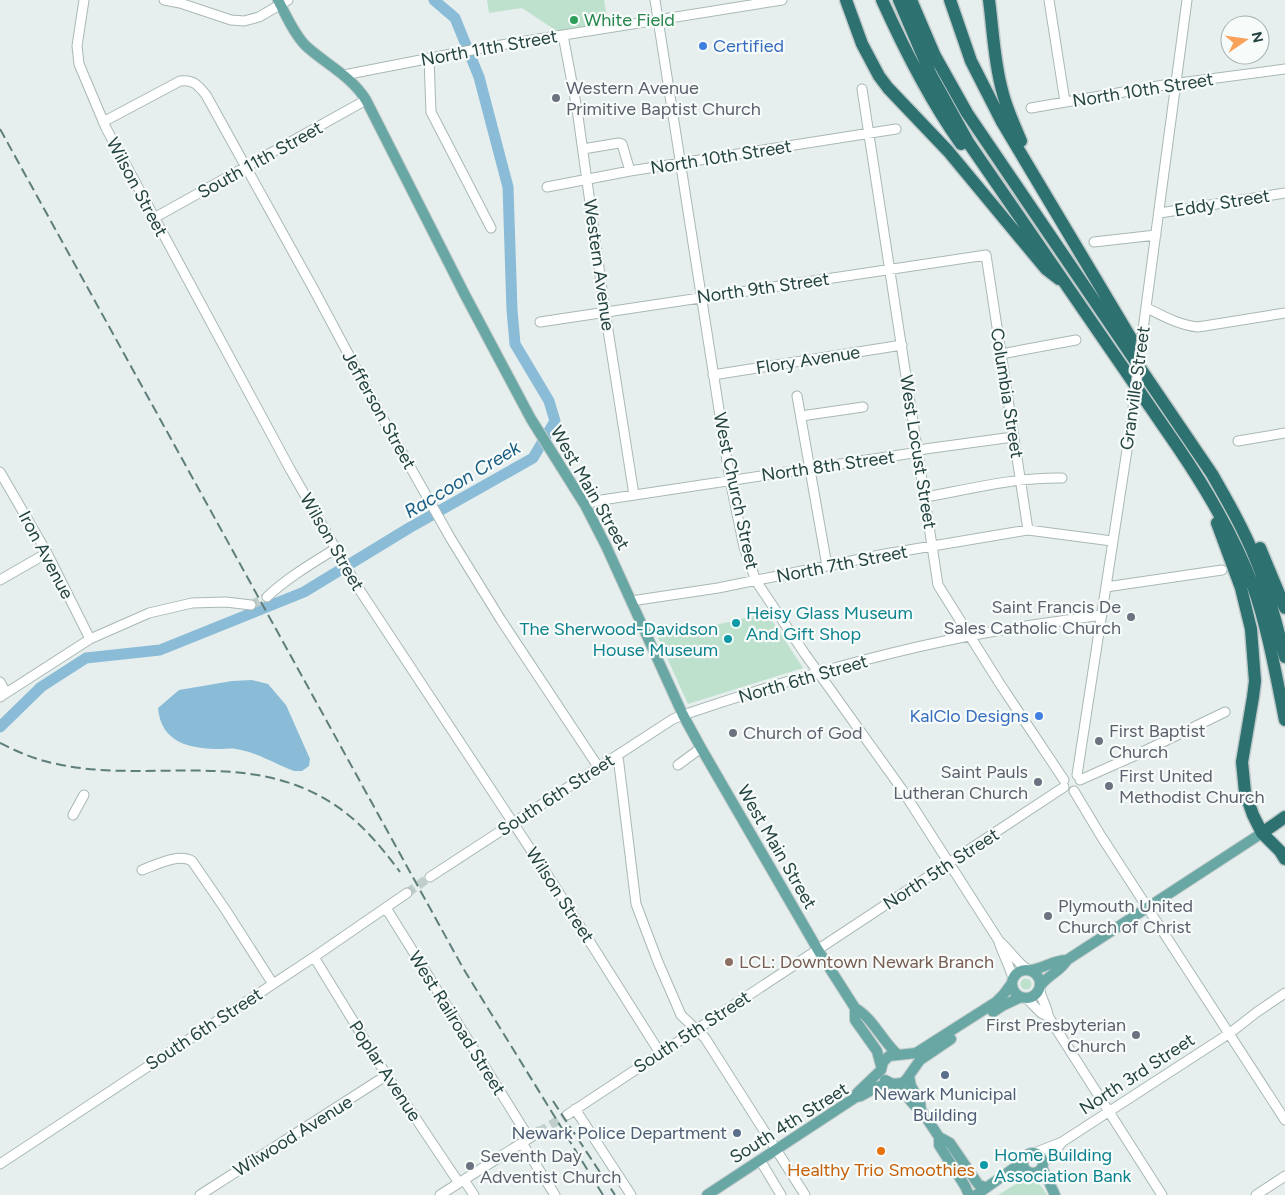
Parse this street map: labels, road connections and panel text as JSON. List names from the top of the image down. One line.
{"streets":{"main road":["West Main Street","South 4th Street"],"street":["North 11th Street","North 10th Street","South 11th Street","Wilson Street","Eddy Street","Western Avenue","North 9th Street","Flory Avenue","Granville Street","Columbia Street","Jefferson Street","West Locust Street","North 8th Street","West Church Street","Iron Avenue","North 7th Street","North 6th Street","South 6th Street","North 5th Street","West Railroad Street","South 5th Street","Poplar Avenue","North 3rd Street","Wilwood Avenue"]},"crossings":[["North 11th Street","Western Avenue"],["North 11th Street","West Main Street"],["North 11th Street","West Church Street"],["North 10th Street","Western Avenue"],["North 10th Street","Granville Street"],["North 10th Street","West Locust Street"],["North 10th Street","West Church Street"],["South 11th Street","Wilson Street"],["South 11th Street","Jefferson Street"],["South 11th Street","West Main Street"],["Wilson Street","Jefferson Street"],["Wilson Street","South 6th Street"],["Wilson Street","South 5th Street"],["Eddy Street","Granville Street"],["Western Avenue","North 9th Street"],["Western Avenue","North 8th Street"],["North 9th Street","Columbia Street"],["North 9th Street","West Locust Street"],["North 9th Street","West Church Street"],["Flory Avenue","West Locust Street"],["Flory Avenue","West Church Street"],["Granville Street","West Locust Street"],["Granville Street","North 7th Street"],["Granville Street","North 6th Street"],["Granville Street","North 5th Street"],["Columbia Street","North 8th Street"],["Columbia Street","North 7th Street"],["Jefferson Street","South 6th Street"],["West Locust Street","North 8th Street"],["West Locust Street","North 7th Street"],["West Locust Street","North 6th Street"],["West Locust Street","North 5th Street"],["North 8th Street","West Main Street"],["North 8th Street","West Church Street"],["West Main Street","North 7th Street"],["West Main Street","North 6th Street"],["West Main Street","South 6th Street"],["West Main Street","North 5th Street"],["West Main Street","South 5th Street"],["West Church Street","North 7th Street"],["West Church Street","North 6th Street"],["West Church Street","North 5th Street"],["North 6th Street","South 6th Street"],["South 6th Street","West Railroad Street"],["South 6th Street","Poplar Avenue"],["North 5th Street","South 5th Street"],["Poplar Avenue","Wilwood Avenue"]],"water":["Raccoon Creek"],"places":["White Field","Certified","Western Avenue Primitive Baptist Church","Saint Francis De Sales Catholic Church","Heisy Glass Museum And Gift Shop","The Sherwood-Davidson House Museum","KalClo Designs","Church of God","First Baptist Church","Saint Pauls Lutheran Church","First United Methodist Church","Plymouth United Church of Christ","LCL: Downtown Newark Branch","First Presbyterian Church","Newark Municipal Building","Newark Police Department","Healthy Trio Smoothies","Home Building Association Bank","Seventh Day Adventist Church"],"north":"right"}
